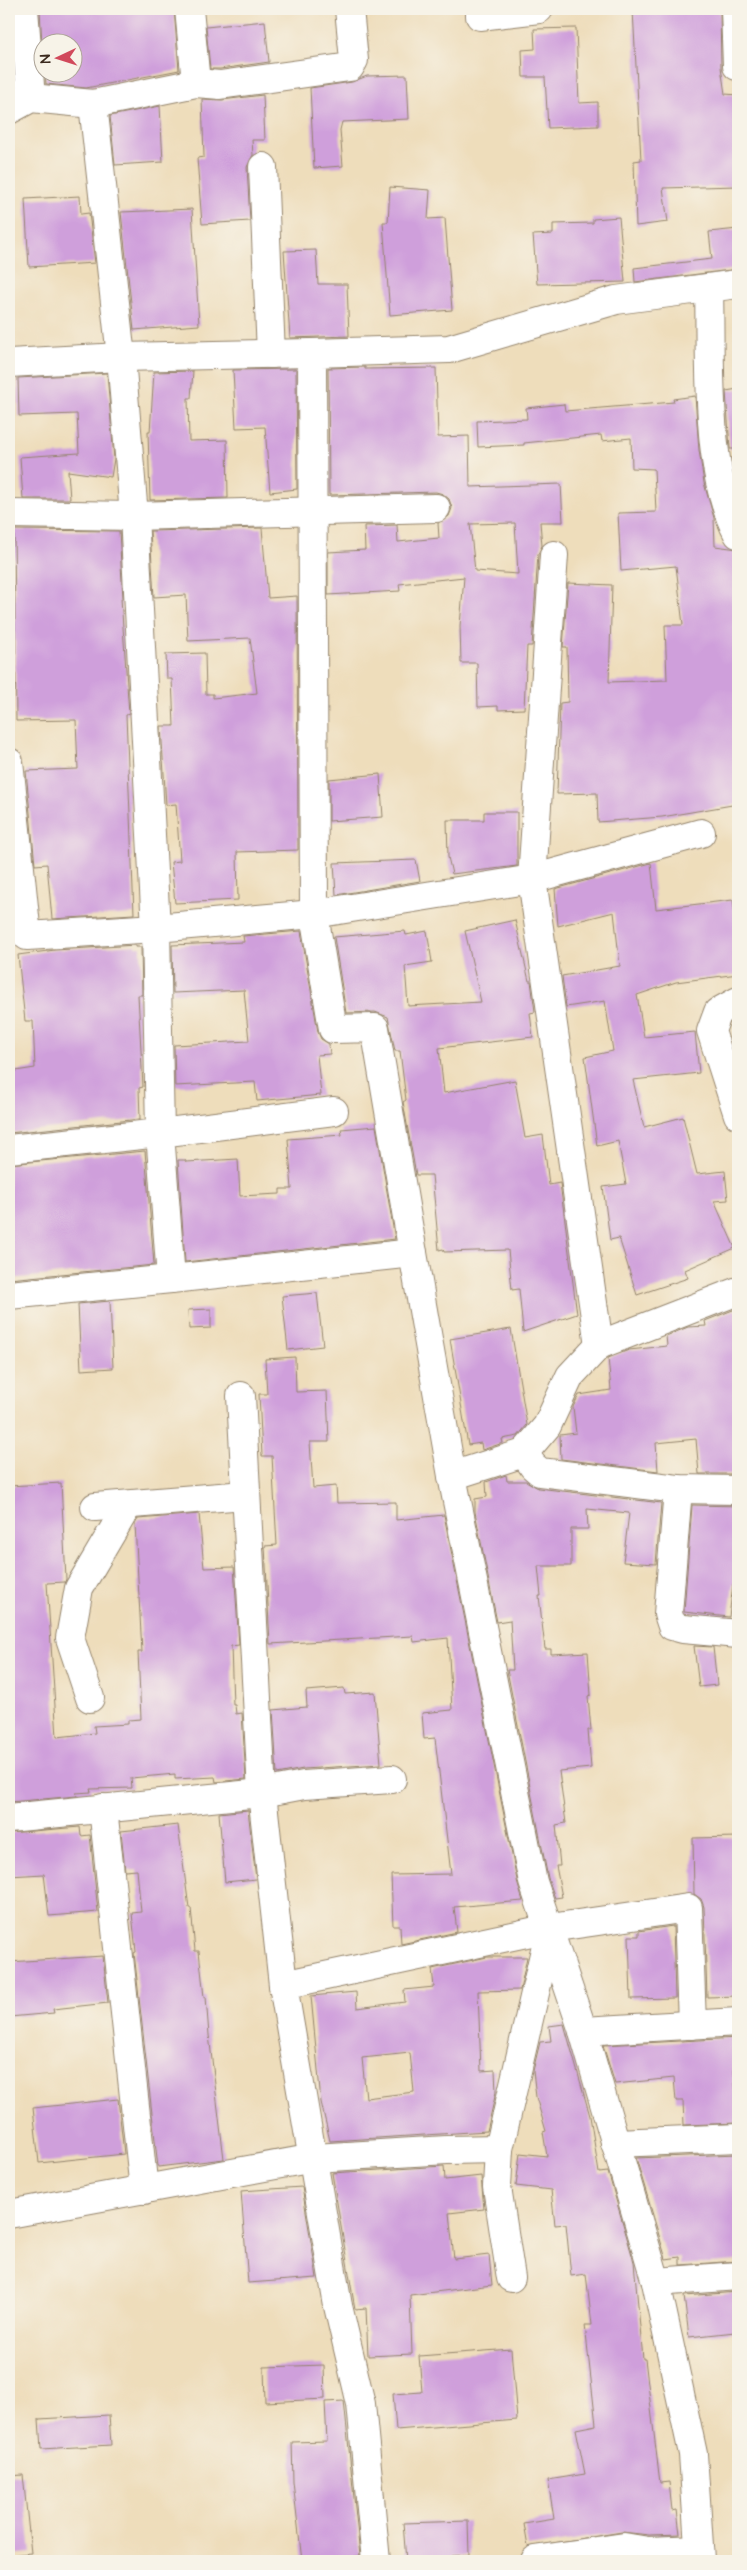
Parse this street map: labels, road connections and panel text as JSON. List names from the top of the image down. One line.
{"north":"left"}
